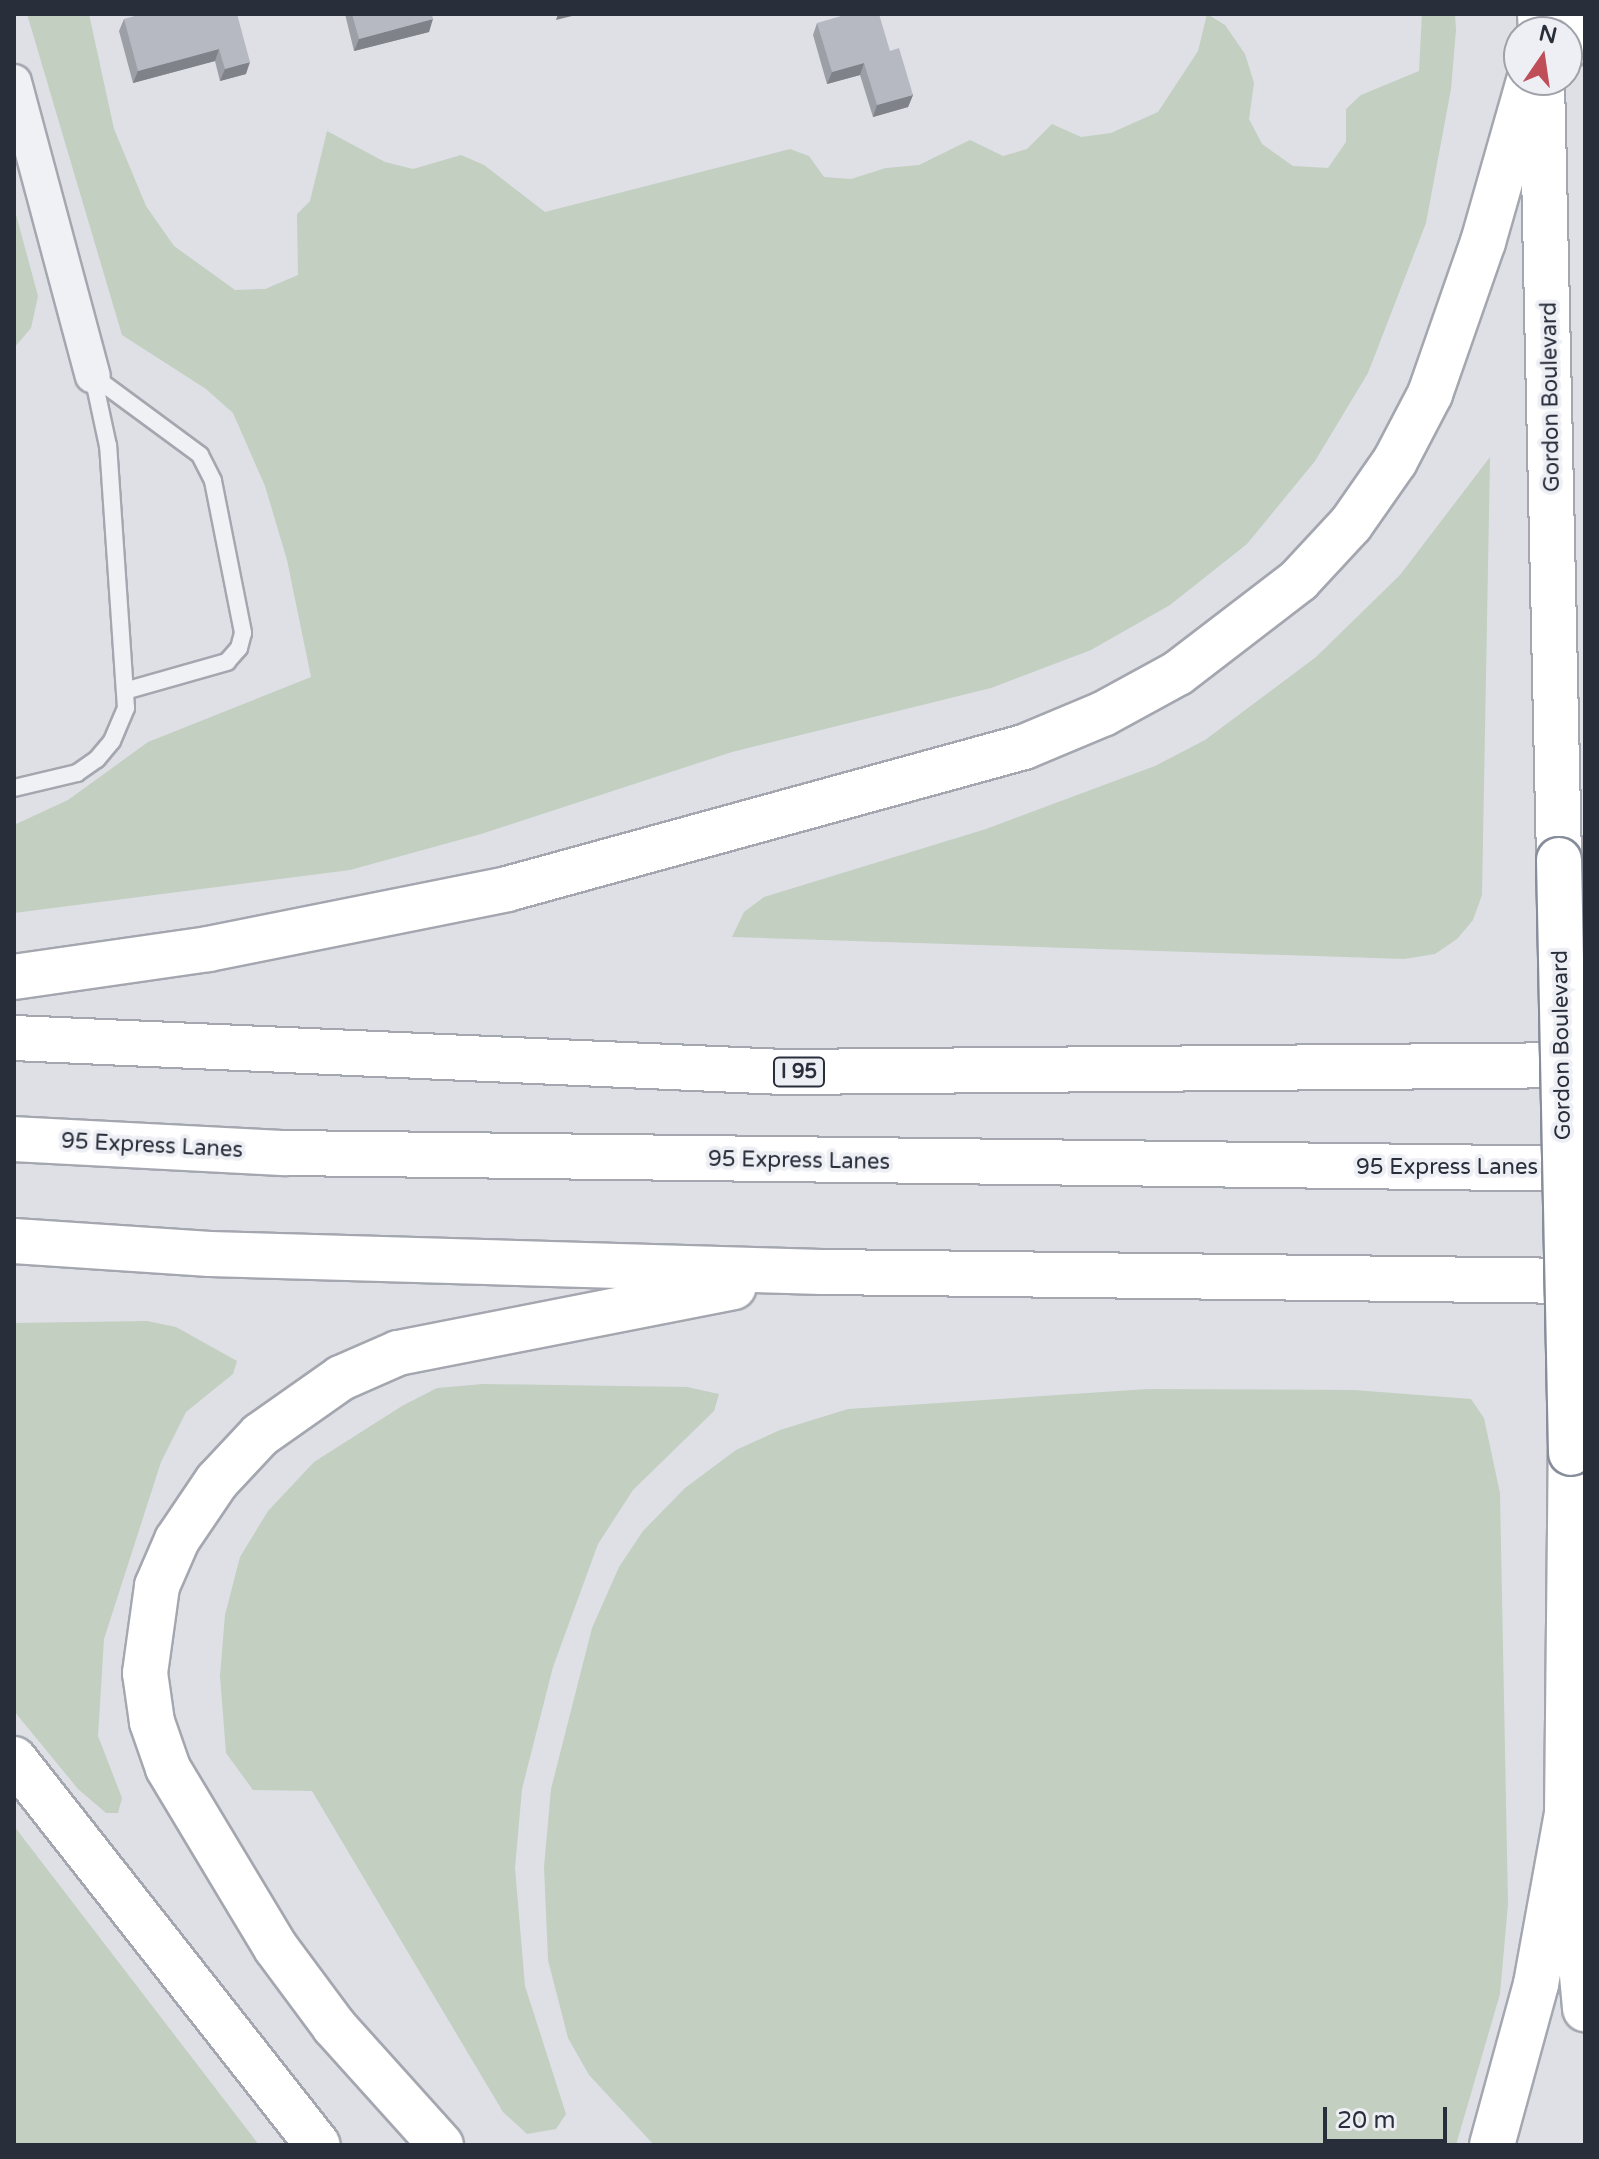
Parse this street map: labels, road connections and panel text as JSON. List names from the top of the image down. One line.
{"streets":{"main road":["Gordon Boulevard","I 95","95 Express Lanes"]},"scale_bar":"20 m","north":"top"}
